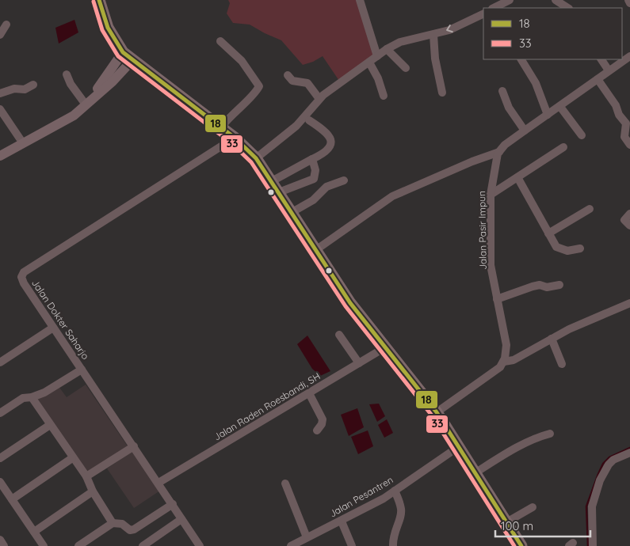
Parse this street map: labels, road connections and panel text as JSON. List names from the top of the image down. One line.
{"streets":{"street":["Jalan Pasir Impun","Jalan Dokter Saharjo","Jalan Raden Roesbandi, SH","Jalan Pesantren"]},"crossings":[["Jalan Dokter Saharjo","Jalan Raden Roesbandi, SH"]],"lines":["transit line 18","transit line 33"],"legend":["18","33"],"scale_bar":"100 m"}
